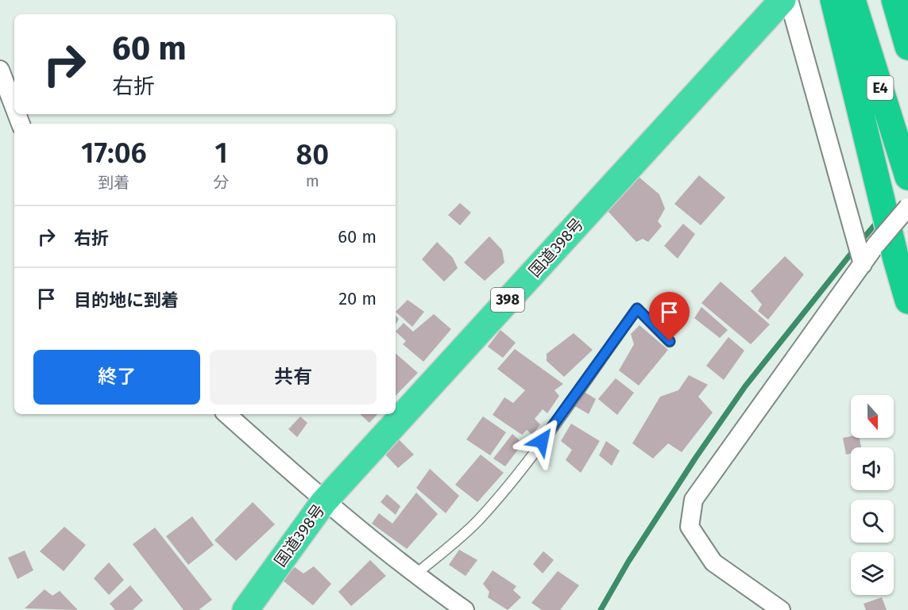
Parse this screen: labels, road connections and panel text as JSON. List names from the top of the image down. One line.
{"streets":{"highway":["E4","国道398号","398"]},"north":"bottom","page":{"turn":["60 m","右折"],"eta":["17:06","到着","1","分","80","m"],"list":[{"name":"右折","value":"60 m"},{"name":"目的地に到着","value":"20 m"}],"buttons":["終了","共有"]}}
